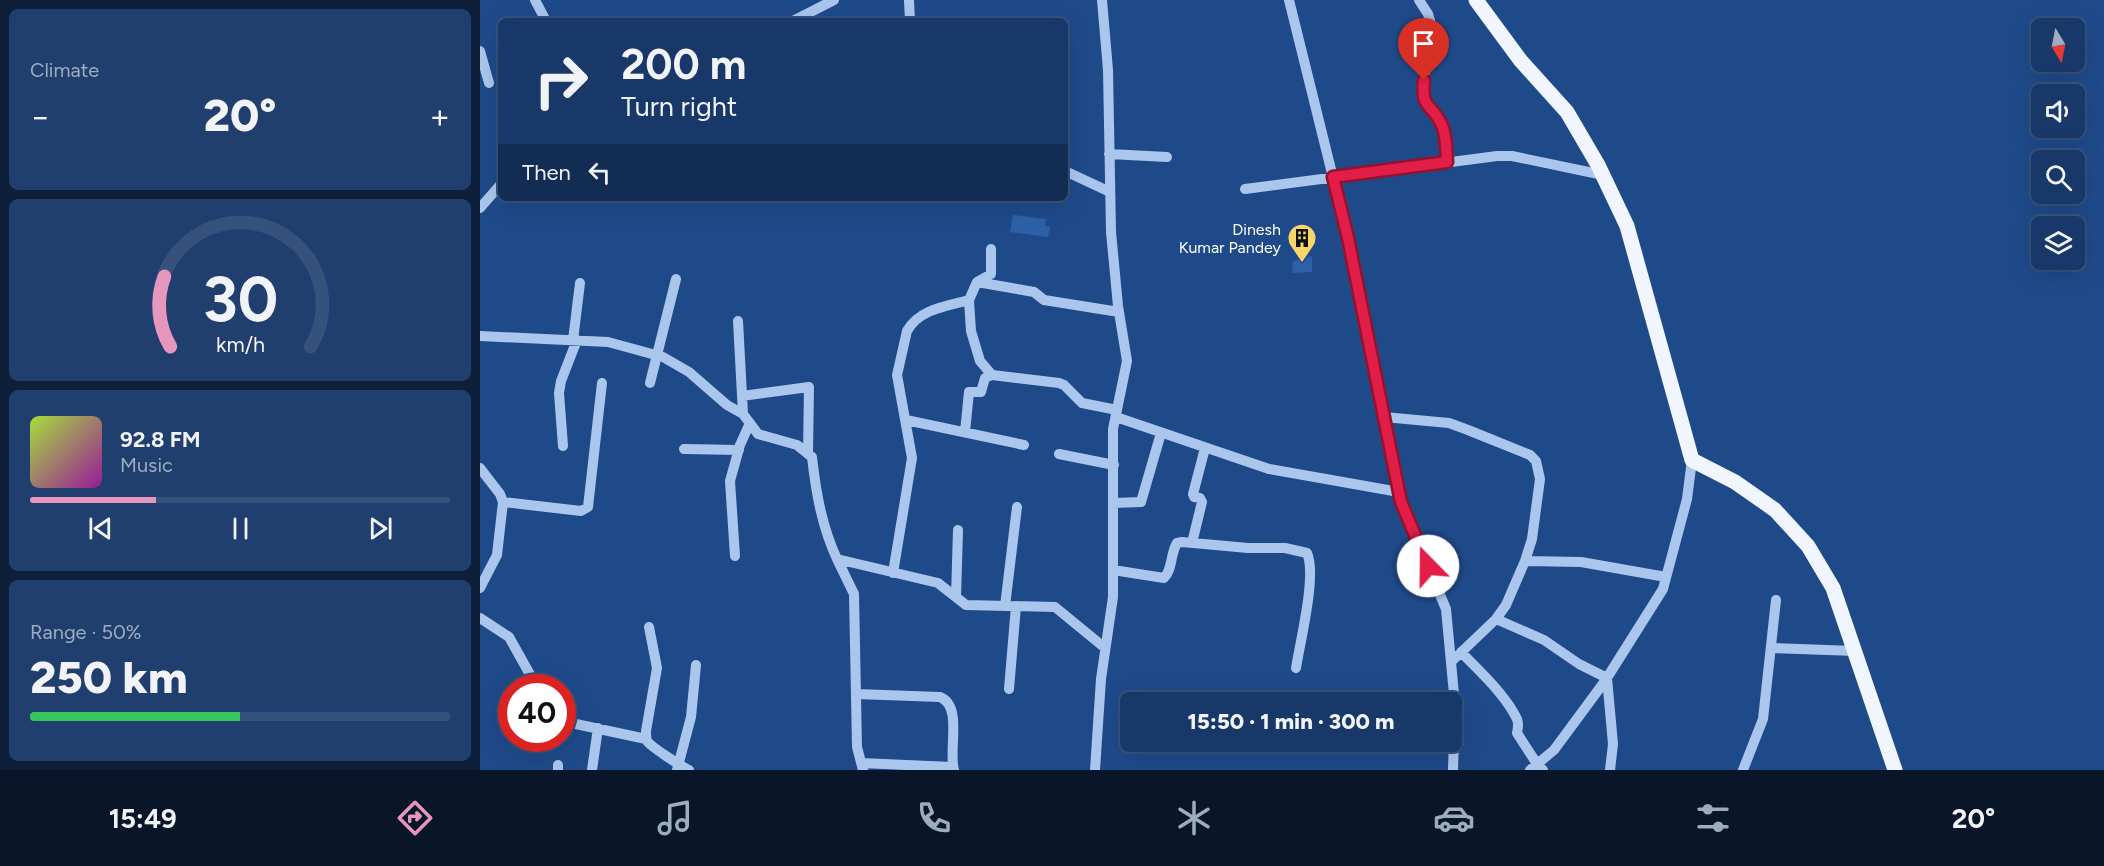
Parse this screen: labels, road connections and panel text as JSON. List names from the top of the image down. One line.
{"places":{"building":["Dinesh Kumar Pandey"]},"north":"bottom","page":{"tile":["Climate",["Range · 50%","250 km"]],"turn":["200 m","Turn right"],"heat":["−","20°","+"],"then":"Then","song":["92.8 FM","Music"],"limit":"40","trip":"15:50 · 1 min · 300 m","tabs":["15:49","20°"],"gauge":["30","km/h"]}}
